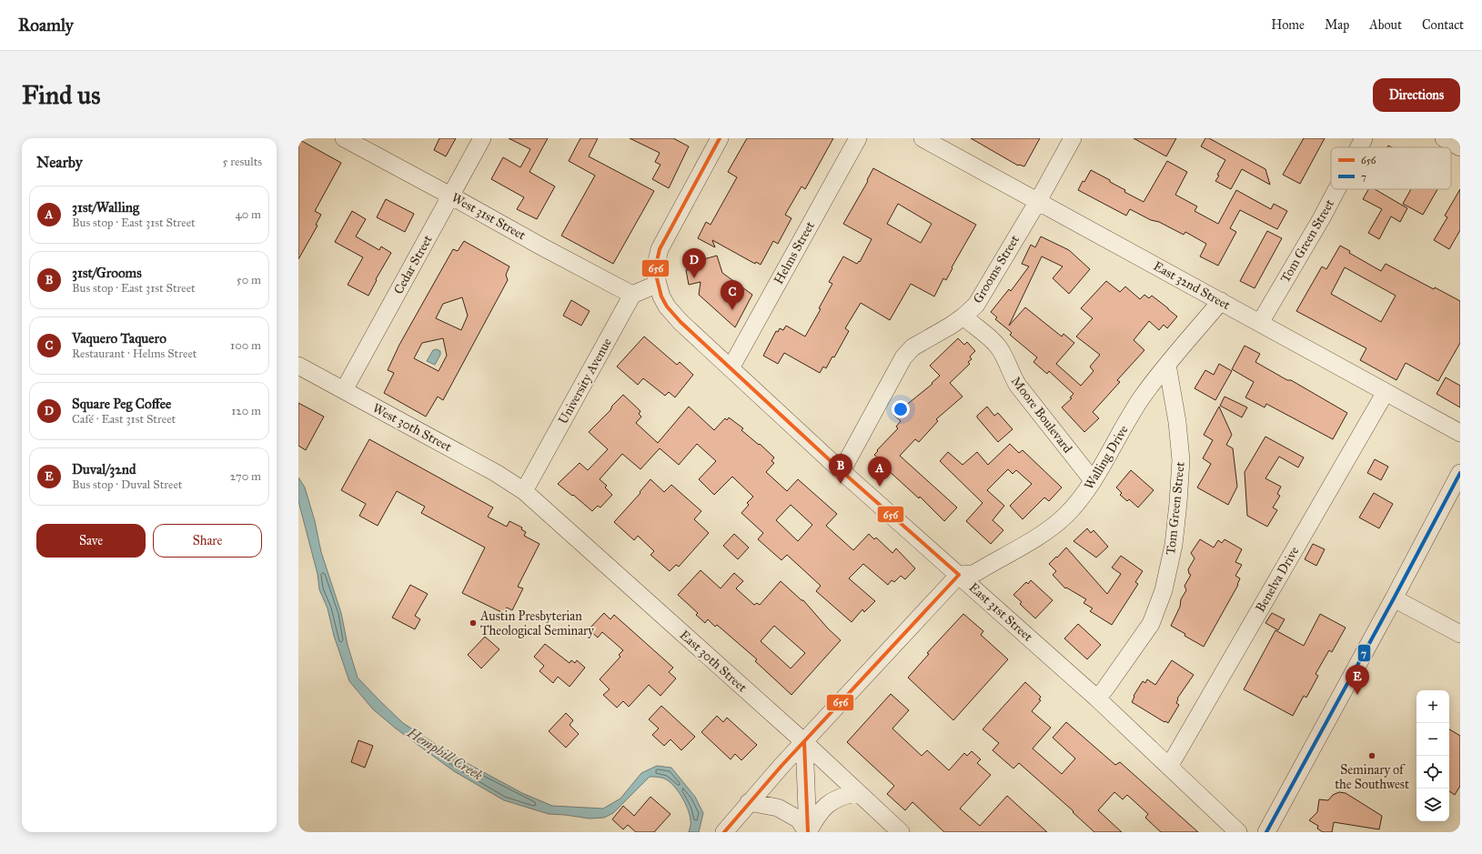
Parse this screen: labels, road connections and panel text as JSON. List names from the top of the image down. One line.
{"streets":{"street":["West 31st Street","Tom Green Street","Helms Street","Cedar Street","Grooms Street","East 32nd Street","University Avenue","Moore Boulevard","West 30th Street","Walling Drive","Benelva Drive","East 31st Street","East 30th Street"]},"crossings":[["West 31st Street","Cedar Street"],["West 31st Street","University Avenue"],["Tom Green Street","East 32nd Street"],["Tom Green Street","Walling Drive"],["Tom Green Street","East 31st Street"],["Helms Street","East 31st Street"],["Cedar Street","West 30th Street"],["Grooms Street","East 32nd Street"],["Grooms Street","Moore Boulevard"],["Grooms Street","East 31st Street"],["East 32nd Street","Walling Drive"],["East 32nd Street","Benelva Drive"],["University Avenue","West 30th Street"],["University Avenue","East 30th Street"],["Moore Boulevard","Walling Drive"],["West 30th Street","East 30th Street"],["Walling Drive","East 31st Street"],["Benelva Drive","East 31st Street"]],"water":["Hemphill Creek"],"places":["Austin Presbyterian Theological Seminary","Seminary of the Southwest"],"lines":["transit line 656","transit line 7"],"legend":["656","7"],"page":{"header":"Roamly","nav":["Home","Map","About","Contact"],"buttons":["Directions",["Save","Share"]],"title":"Find us","heading":["Nearby","5 results"],"list":[{"mark":"A","name":"31st/Walling","note":"Bus stop · East 31st Street","value":"40 m"},{"mark":"B","name":"31st/Grooms","note":"Bus stop · East 31st Street","value":"50 m"},{"mark":"C","name":"Vaquero Taquero","note":"Restaurant · Helms Street","value":"100 m"},{"mark":"D","name":"Square Peg Coffee","note":"Café · East 31st Street","value":"120 m"},{"mark":"E","name":"Duval/32nd","note":"Bus stop · Duval Street","value":"270 m"}],"pins":["D","C","B","A","E"],"map_buttons":["+","−"]}}
